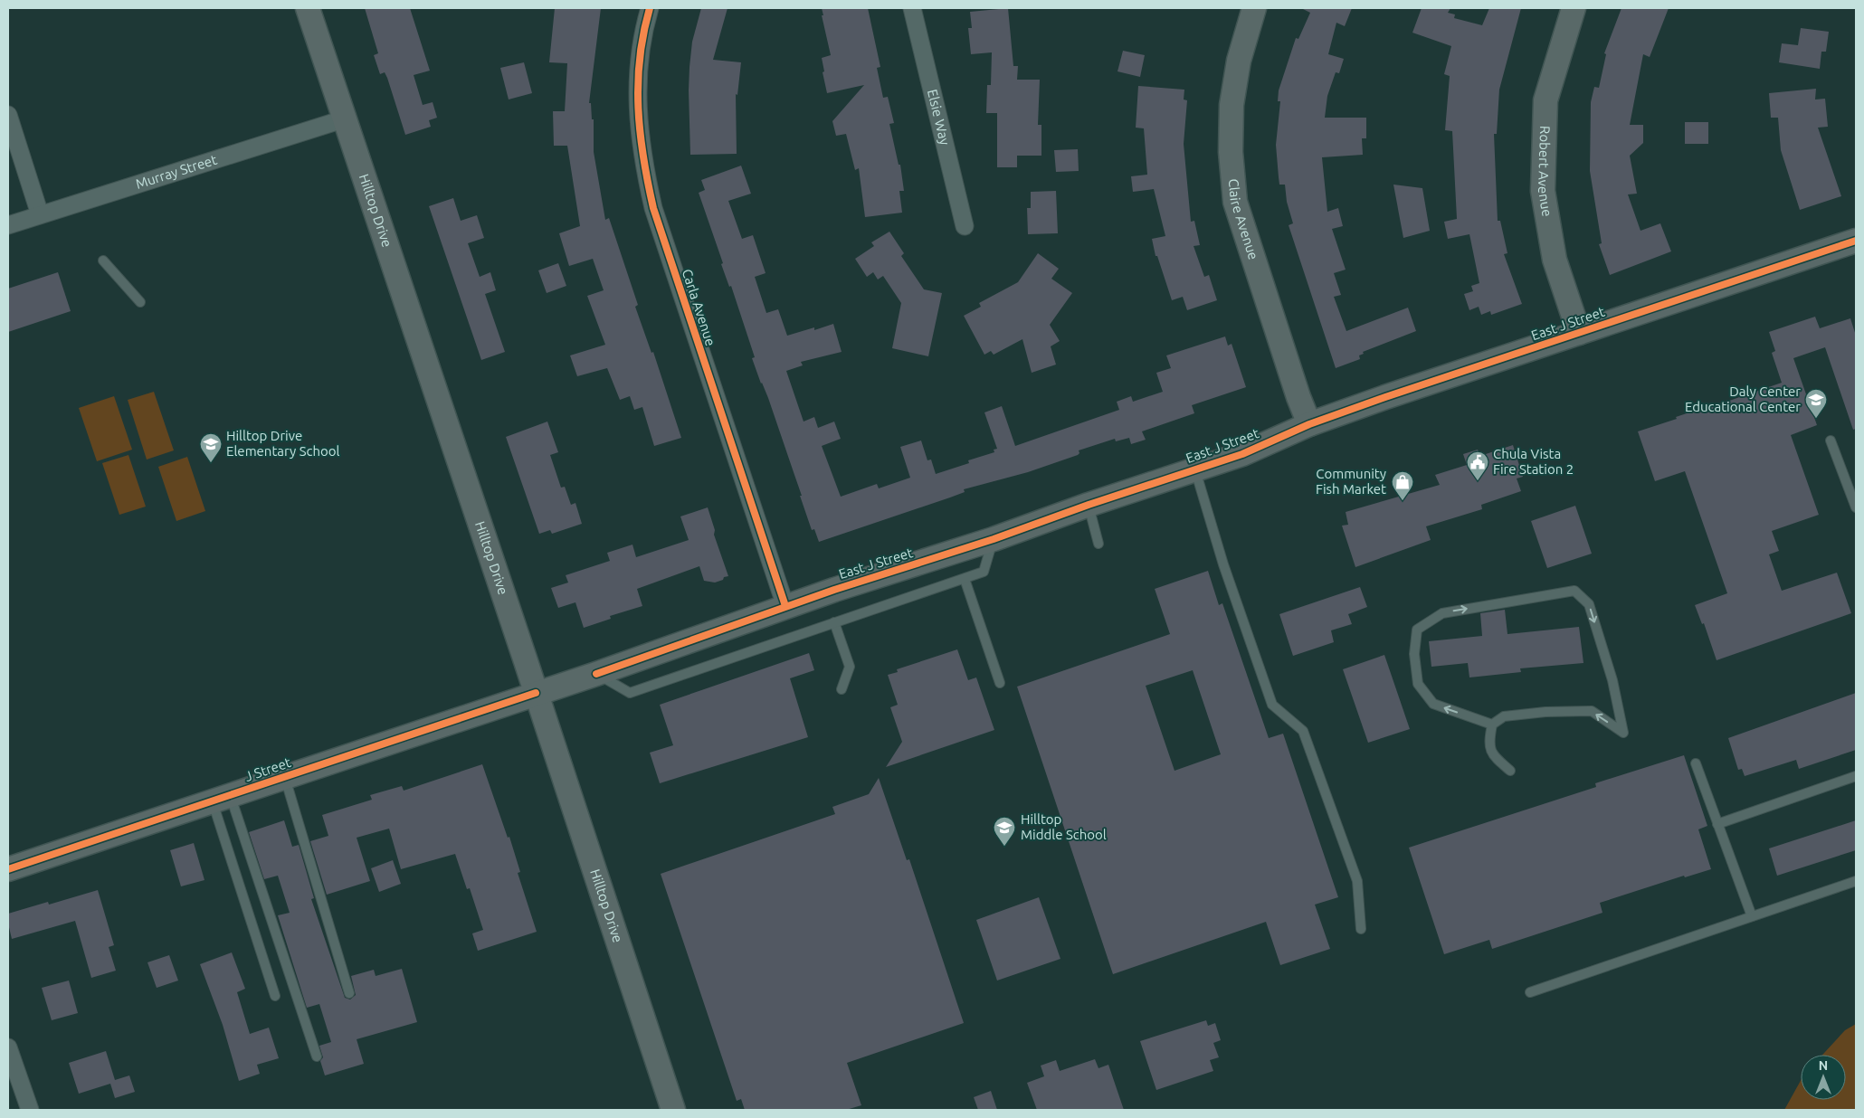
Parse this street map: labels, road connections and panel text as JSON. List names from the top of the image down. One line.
{"streets":{"street":["Elsie Way","Robert Avenue","Murray Street","Hilltop Drive","Claire Avenue","Carla Avenue","East J Street","J Street"]},"crossings":[["Robert Avenue","East J Street"],["Murray Street","Hilltop Drive"],["Hilltop Drive","East J Street"],["Hilltop Drive","J Street"],["Claire Avenue","East J Street"],["Carla Avenue","East J Street"],["East J Street","J Street"]],"places":{"school or university":["Daly Center Educational Center","Hilltop Drive Elementary School","Hilltop Middle School"],"public building":["Chula Vista Fire Station 2"],"shop":["Community Fish Market"]},"north":"top"}
